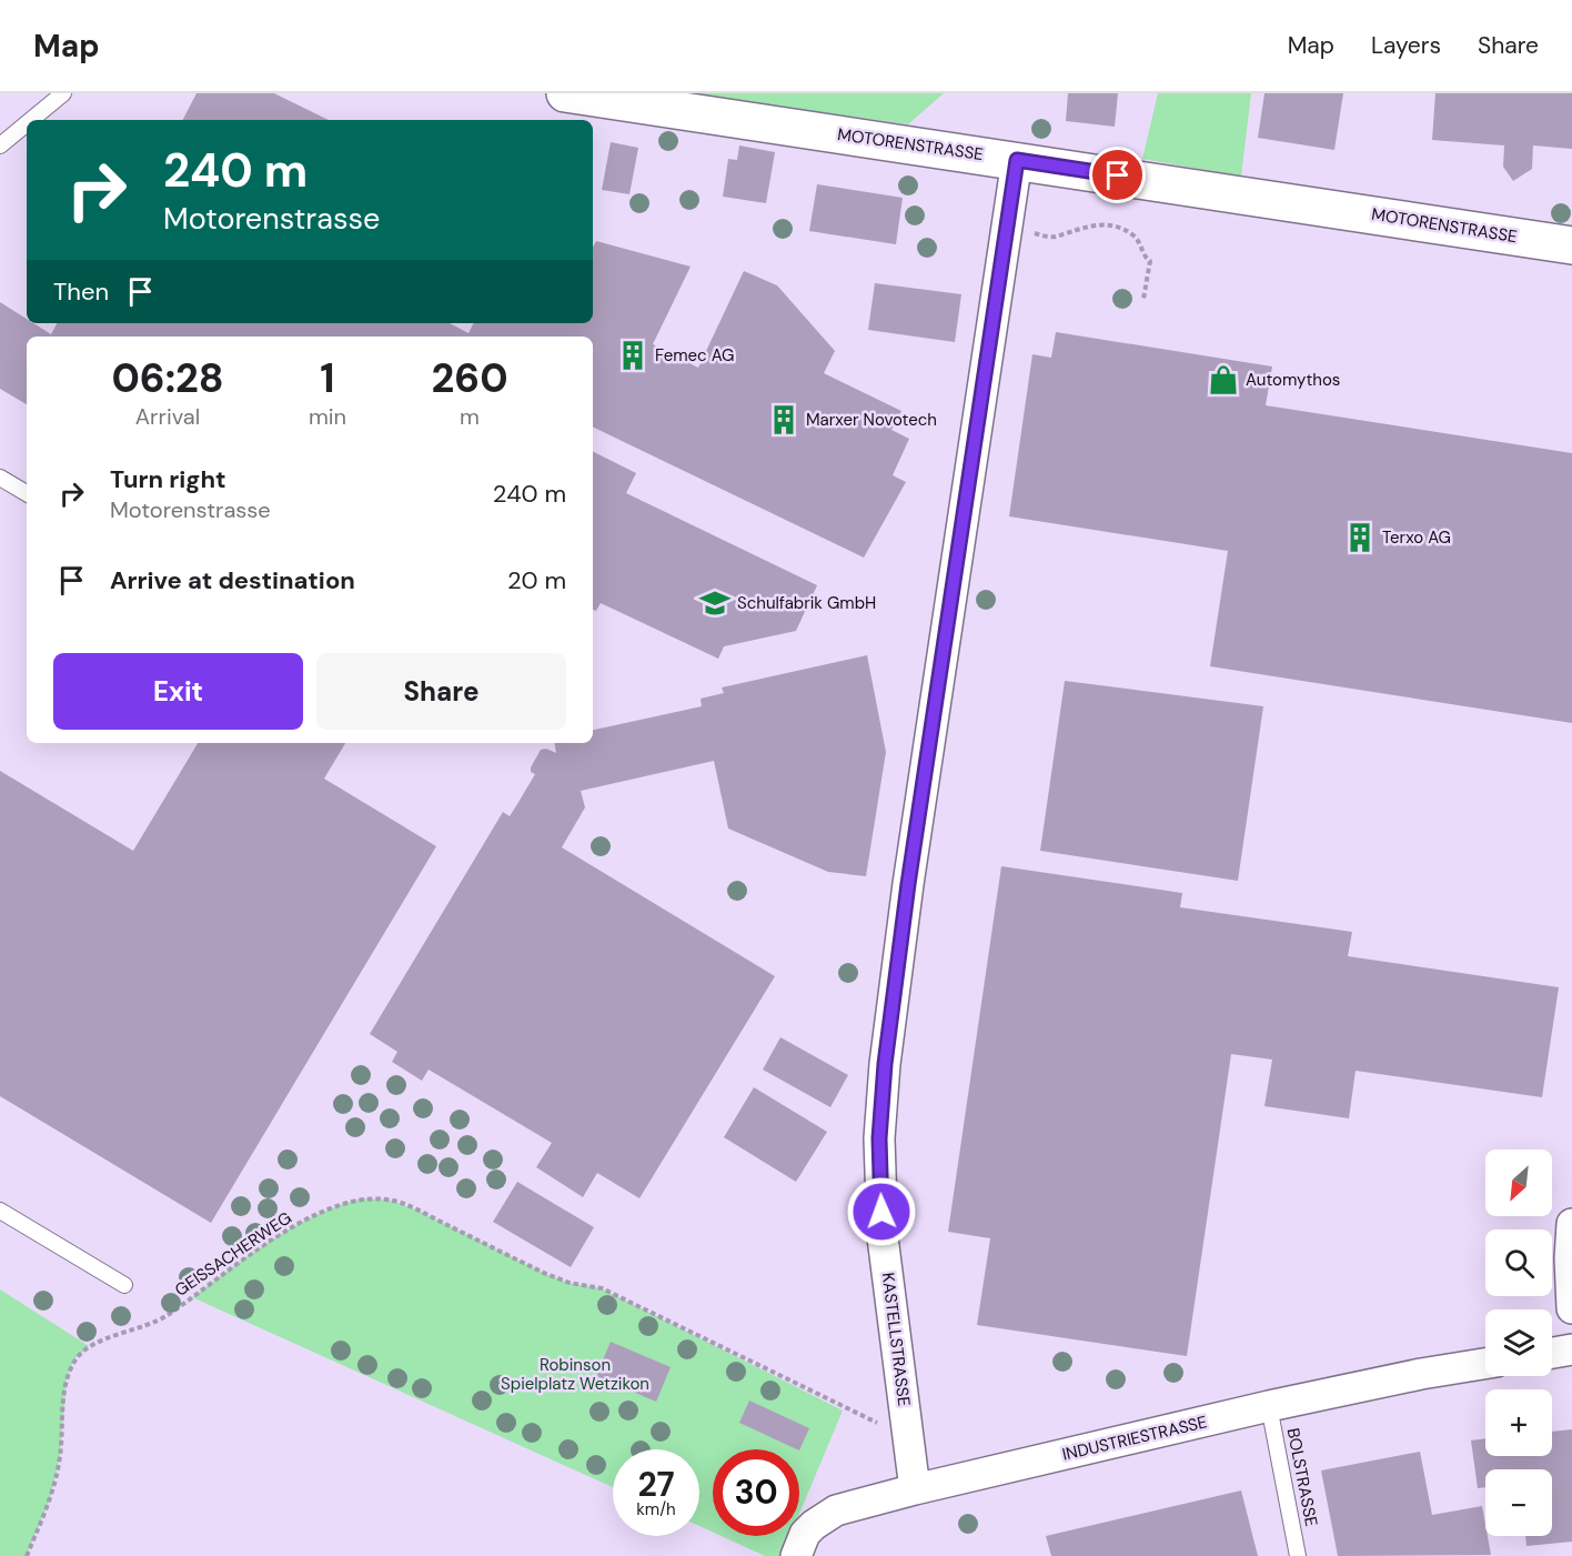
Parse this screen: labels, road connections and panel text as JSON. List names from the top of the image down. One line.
{"streets":{"street":["MOTORENSTRASSE","KASTELLSTRASSE","INDUSTRIESTRASSE"],"lane":["BOLSTRASSE"],"path":["GEISSACHERWEG"]},"crossings":[["MOTORENSTRASSE","KASTELLSTRASSE"],["KASTELLSTRASSE","INDUSTRIESTRASSE"],["INDUSTRIESTRASSE","BOLSTRASSE"]],"parks":["Robinson Spielplatz Wetzikon"],"places":{"building":["Femec AG","Marxer Novotech","Terxo AG"],"shop":["Automythos"],"school or university":["Schulfabrik GmbH"]},"north":"bottom left","page":{"header":"Map","nav":["Map","Layers","Share"],"turn":["240 m","Motorenstrasse"],"then":"Then","eta":["06:28","Arrival","1","min","260","m"],"list":[{"name":"Turn right","note":"Motorenstrasse","value":"240 m"},{"name":"Arrive at destination","value":"20 m"}],"buttons":["Exit","Share"],"map_buttons":["+","−"],"speed":"27 km/h","limit":"30"}}
